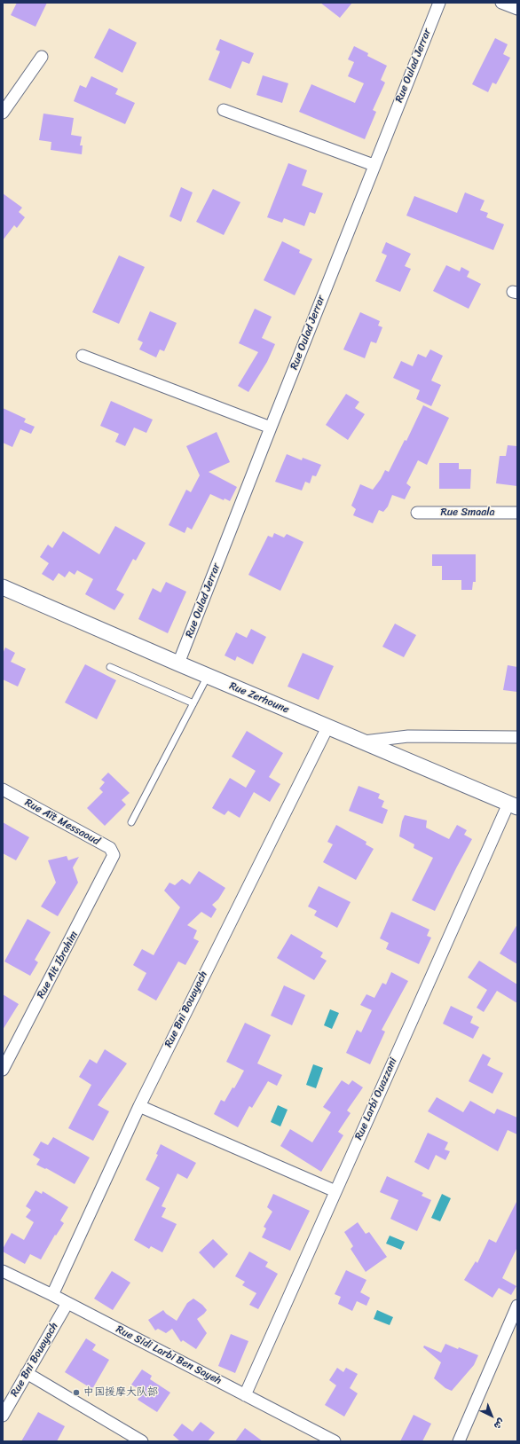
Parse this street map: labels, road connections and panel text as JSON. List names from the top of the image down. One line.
{"streets":{"street":["Rue Oulad Jerrar","Rue Smaala","Rue Zerhoune","Rue Aït Messaoud","Rue Ait Ibrahim","Rue Bni Bouayach","Rue Larbi Ouazzani","Rue Sidi Larbi Ben Sayeh"]},"crossings":[["Rue Oulad Jerrar","Rue Zerhoune"],["Rue Zerhoune","Rue Bni Bouayach"],["Rue Zerhoune","Rue Larbi Ouazzani"],["Rue Aït Messaoud","Rue Ait Ibrahim"],["Rue Bni Bouayach","Rue Sidi Larbi Ben Sayeh"],["Rue Larbi Ouazzani","Rue Sidi Larbi Ben Sayeh"]],"places":["中国援摩大队部"],"north":"bottom right"}
